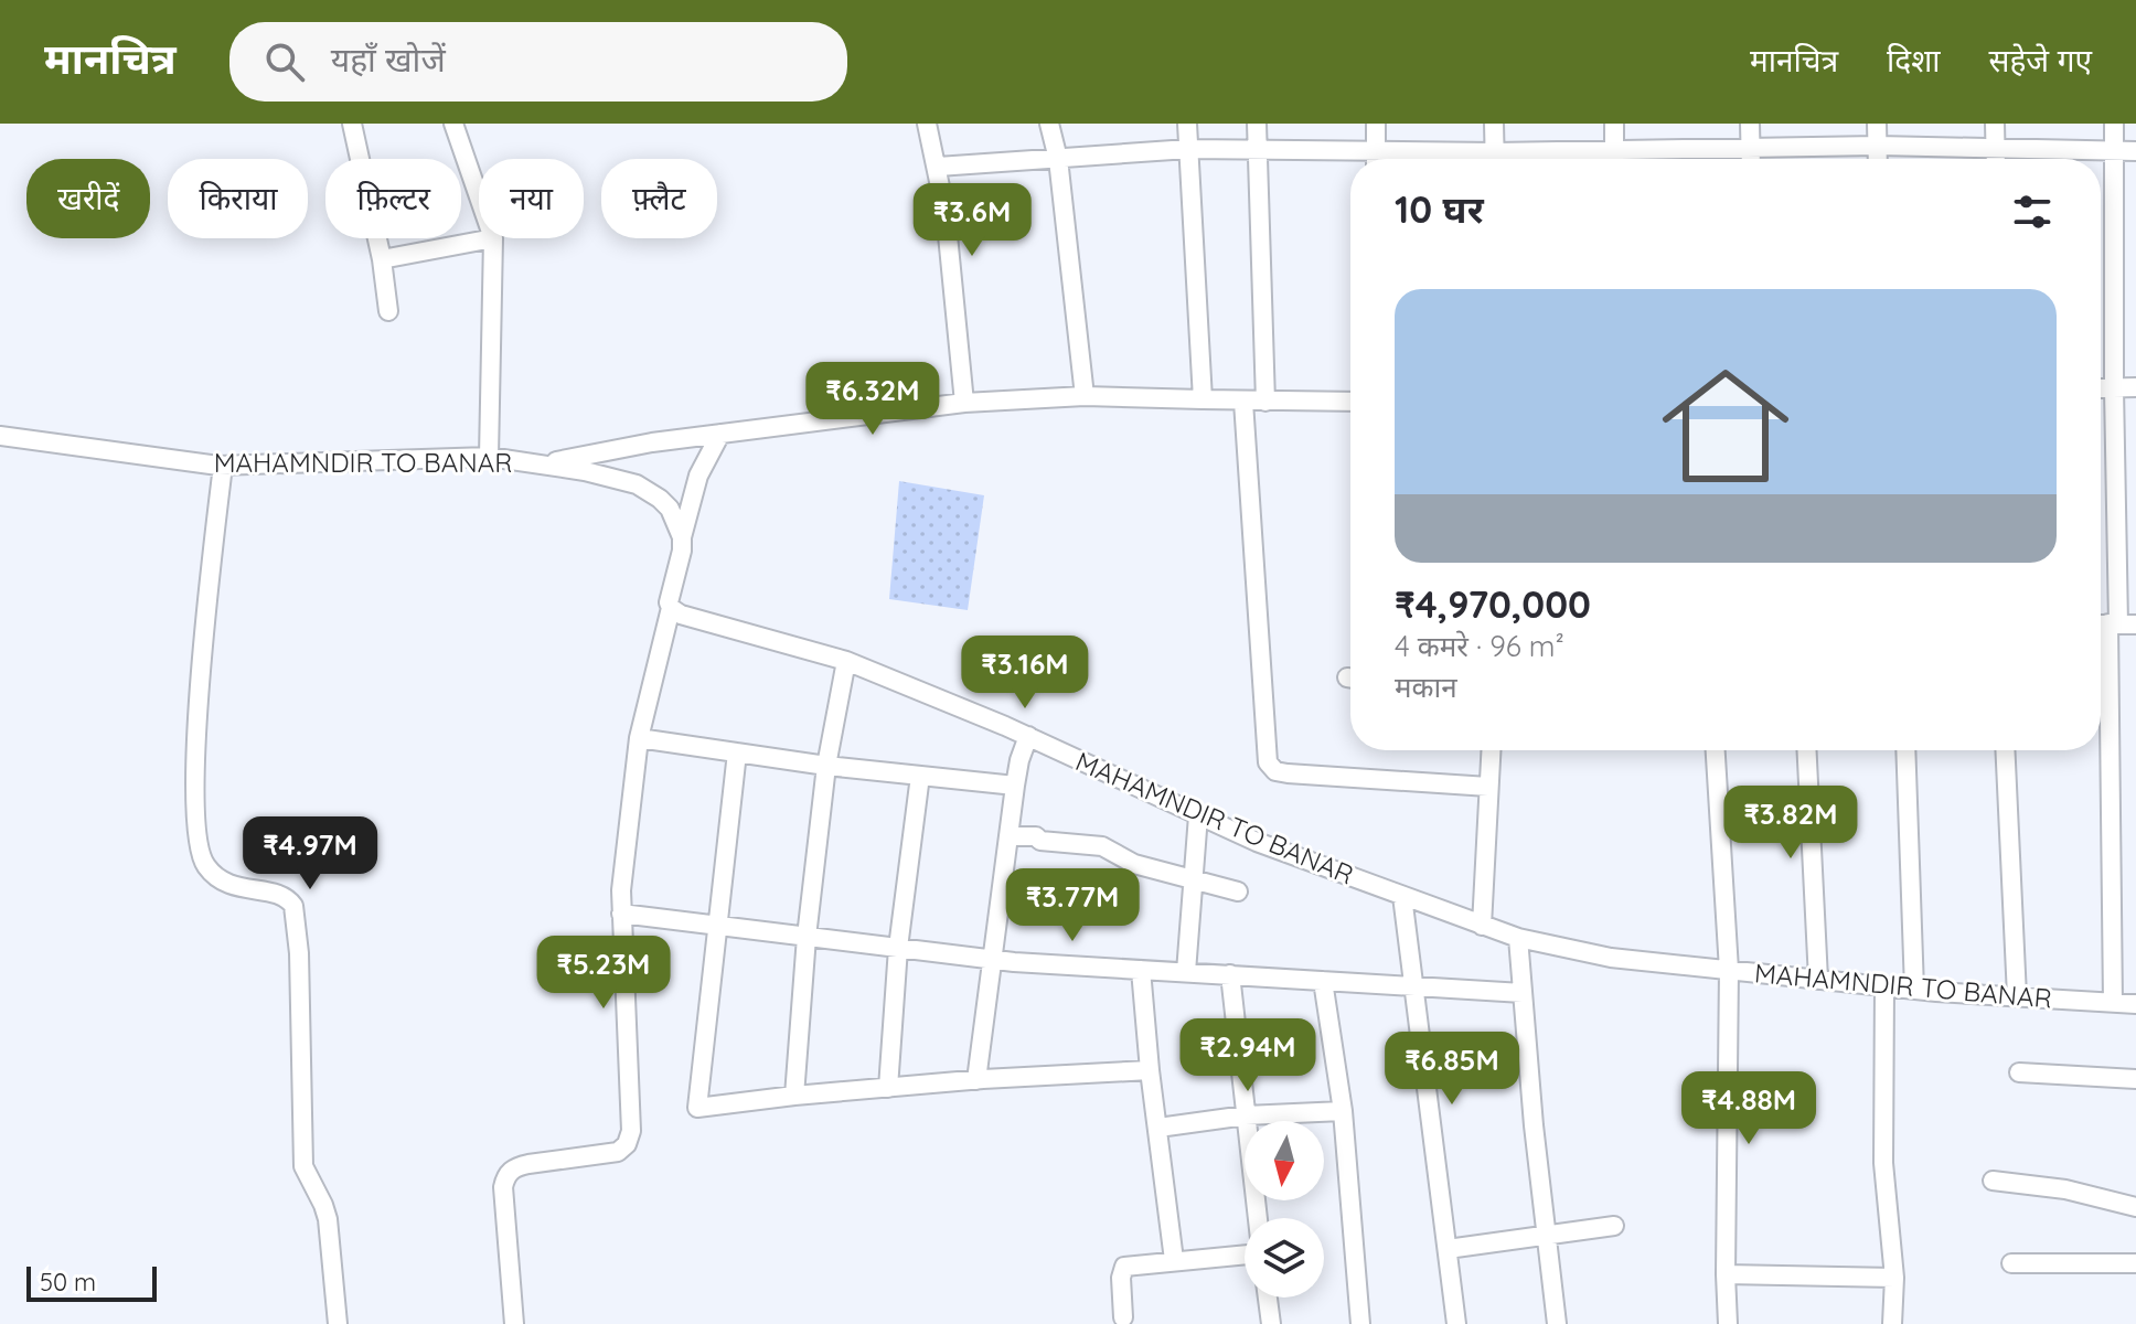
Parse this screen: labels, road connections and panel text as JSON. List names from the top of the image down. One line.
{"streets":{"street":["MAHAMNDIR TO BANAR"]},"scale_bar":"50 m","north":"bottom","page":{"header":"मानचित्र","search":"यहाँ खोजें","nav":["मानचित्र","दिशा","सहेजे गए"],"chip":["खरीदें","किराया","फ़िल्टर","नया","फ़्लैट"],"heading":"10 घर","price":["₹3.6M","₹6.32M","₹3.16M","₹3.82M","₹4.97M","₹3.77M","₹5.23M","₹2.94M","₹6.85M","₹4.88M"],"list":[{"name":"₹4,970,000","note":"4 कमरे · 96 m² · मकान"}],"scale":"50 m"}}
